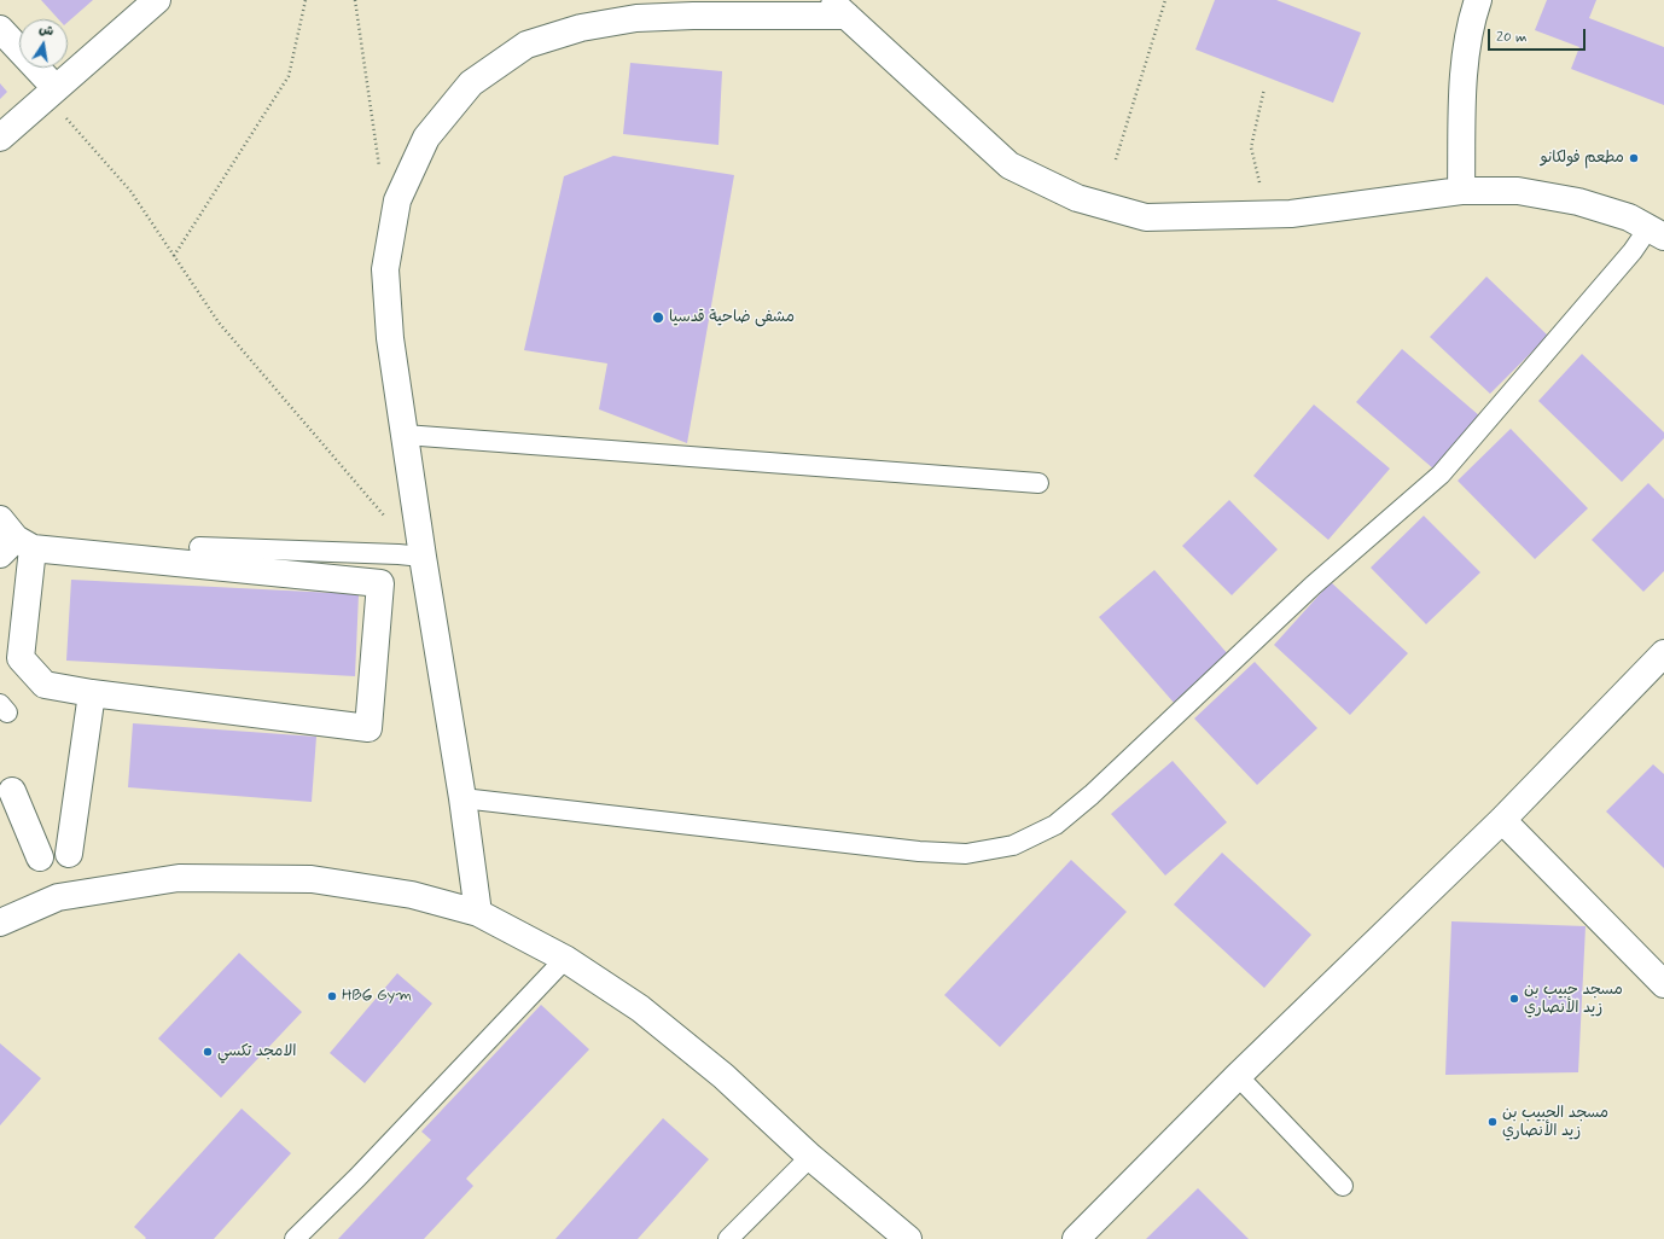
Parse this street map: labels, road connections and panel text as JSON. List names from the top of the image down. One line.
{"places":["مطعم فولكانو","مشفى ضاحية قدسيا","HBG Gym","مسجد حبيب بن زيد الأنصاري","الامجد تكسي","مسجد الحبيب بن زيد الأنصاري"],"scale_bar":"20 m","north":"top"}
